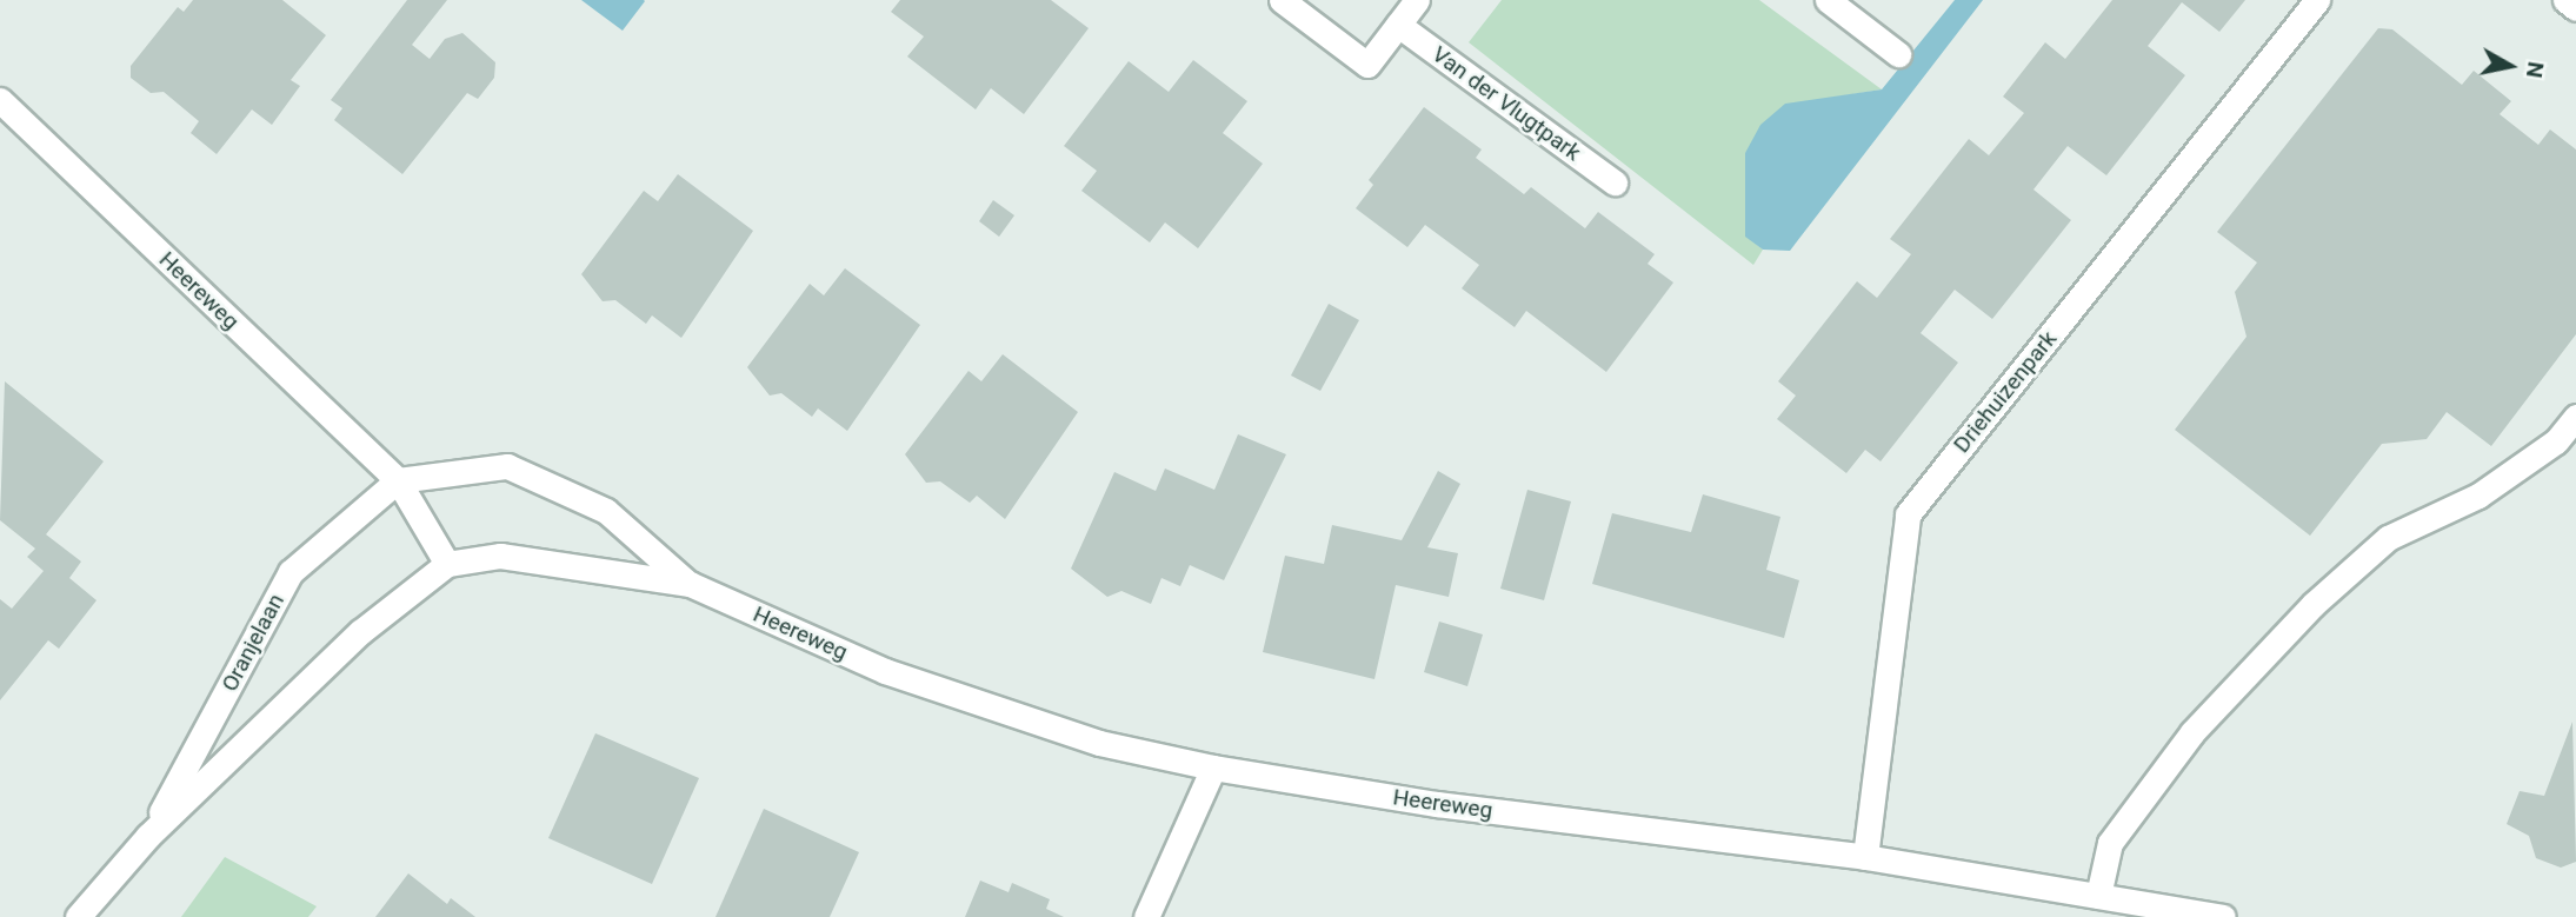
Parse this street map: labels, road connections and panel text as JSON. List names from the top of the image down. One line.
{"streets":{"main road":["Van der Vlugtpark","Heereweg","Driehuizenpark","Oranjelaan"]},"crossings":[["Heereweg","Driehuizenpark"],["Heereweg","Oranjelaan"]],"north":"right"}
